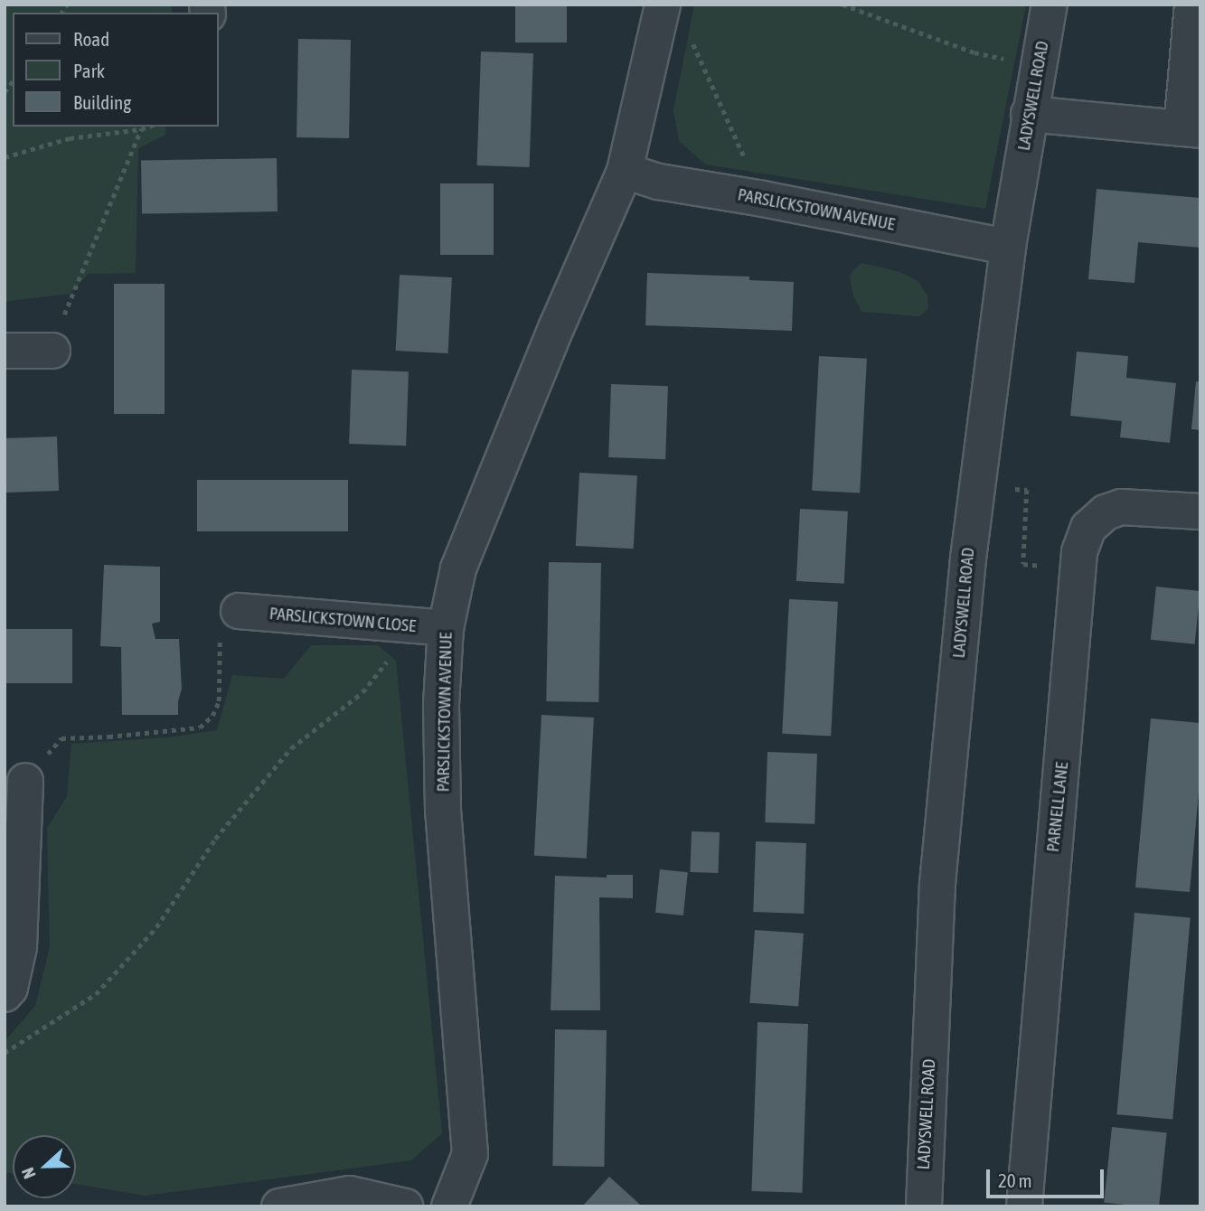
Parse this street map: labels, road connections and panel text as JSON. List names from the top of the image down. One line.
{"streets":{"street":["LADYSWELL ROAD","PARSLICKSTOWN AVENUE","PARSLICKSTOWN CLOSE","PARNELL LANE"]},"crossings":[["LADYSWELL ROAD","PARSLICKSTOWN AVENUE"],["PARSLICKSTOWN AVENUE","PARSLICKSTOWN CLOSE"]],"legend":["Road","Park","Building"],"scale_bar":"20 m","north":"left"}
